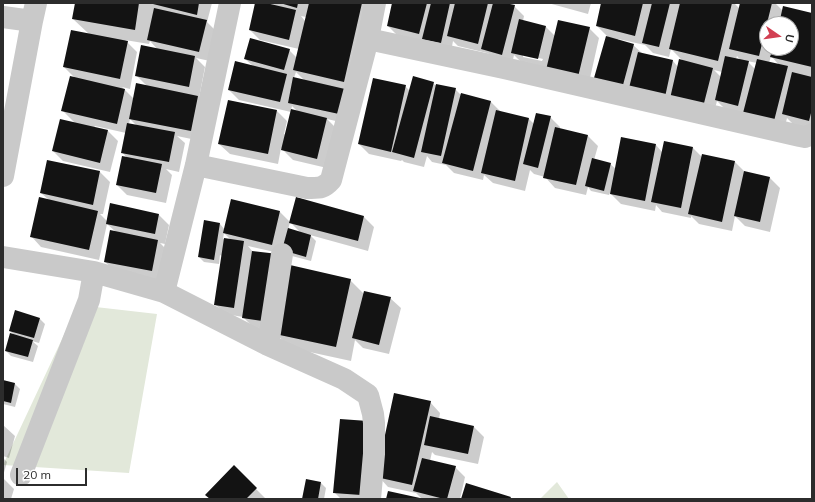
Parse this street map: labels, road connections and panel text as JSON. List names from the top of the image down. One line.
{"scale_bar":"20 m","north":"right"}
